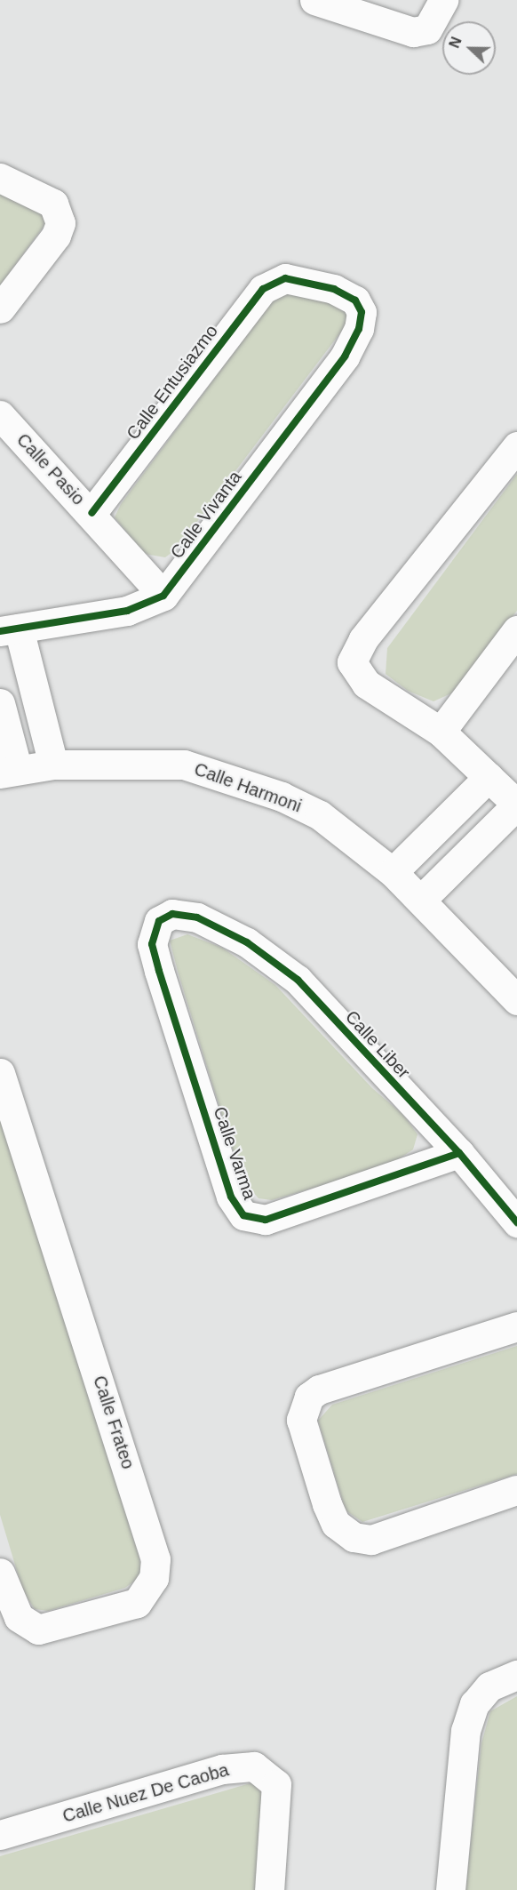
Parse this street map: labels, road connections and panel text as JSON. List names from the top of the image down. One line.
{"streets":{"street":["Calle Entusiazmo","Calle Pasio","Calle Vivanta","Calle Harmoni","Calle Liber","Calle Varma","Calle Frateo","Calle Nuez De Caoba"]},"crossings":[["Calle Entusiazmo","Calle Pasio"],["Calle Entusiazmo","Calle Vivanta"],["Calle Pasio","Calle Vivanta"],["Calle Liber","Calle Varma"]],"north":"left"}
